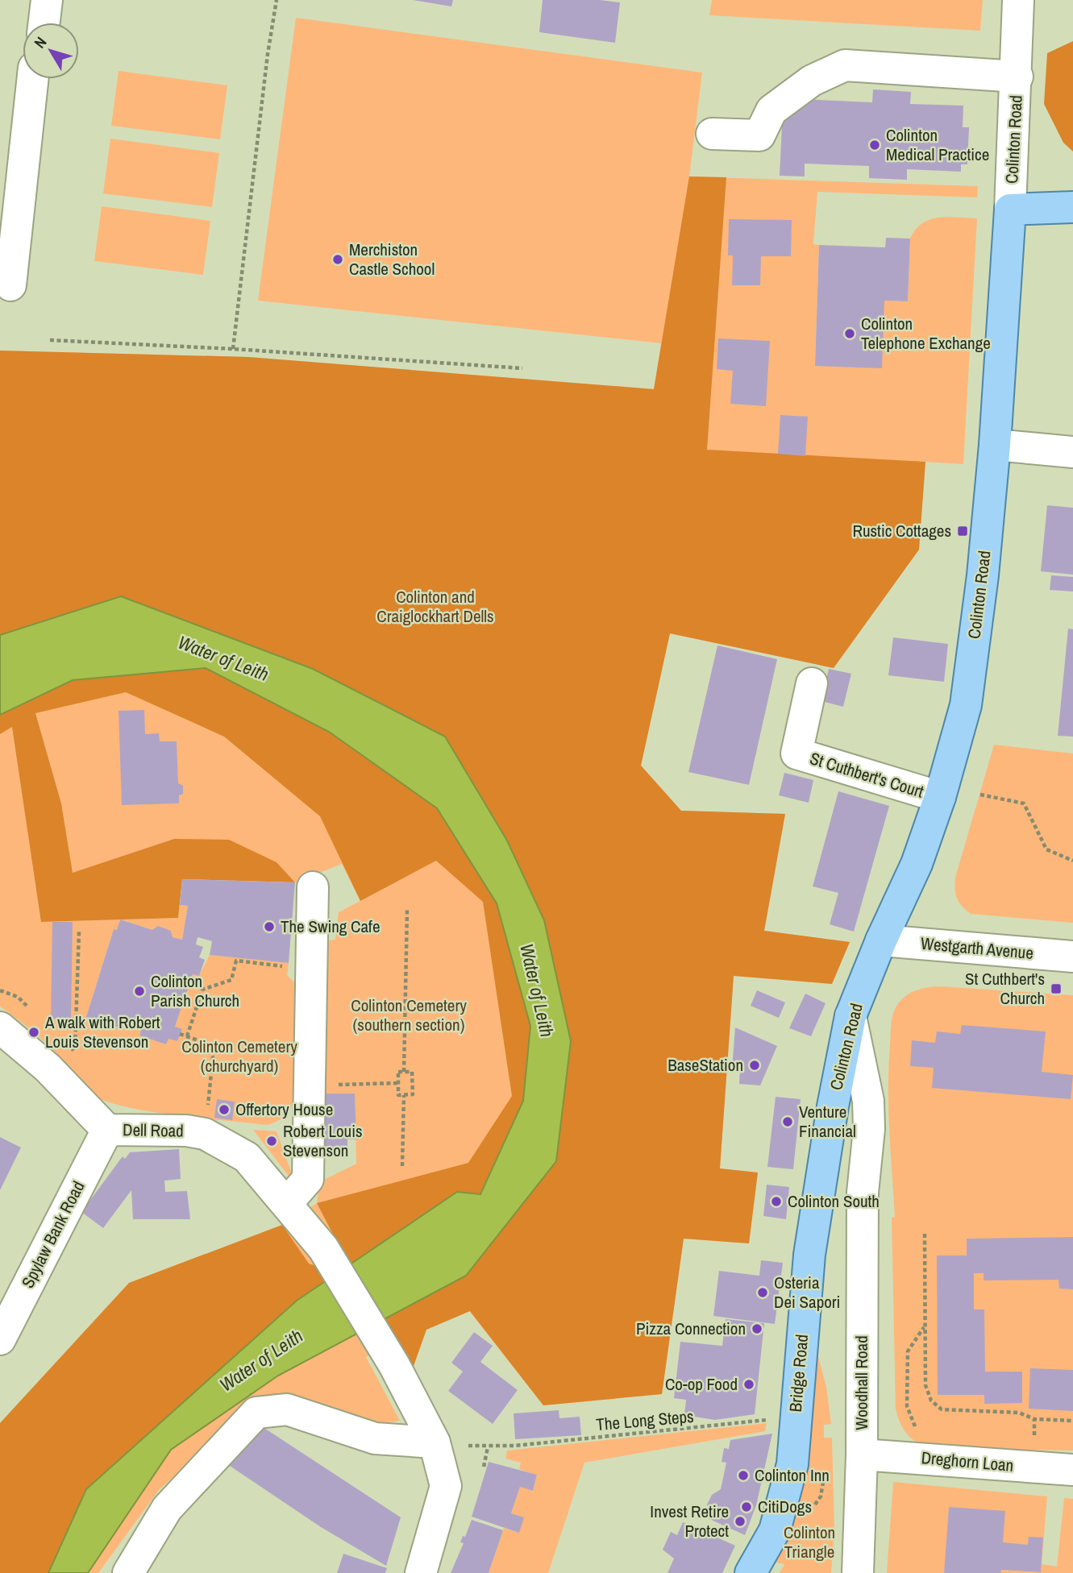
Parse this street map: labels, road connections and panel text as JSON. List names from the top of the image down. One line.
{"streets":{"main road":["Colinton Road","Bridge Road"],"street":["St Cuthbert's Court","Westgarth Avenue","Dell Road","Spylaw Bank Road","Woodhall Road","Dreghorn Loan"],"path":["The Long Steps"]},"crossings":[["Colinton Road","St Cuthbert's Court"],["Colinton Road","Westgarth Avenue"],["Colinton Road","Bridge Road"],["Colinton Road","Woodhall Road"],["Dell Road","Spylaw Bank Road"],["Bridge Road","The Long Steps"],["Woodhall Road","Dreghorn Loan"]],"water":["Water of Leith"],"parks":["Colinton and Craiglockhart Dells","Colinton Cemetery (southern section)","Colinton Cemetery (churchyard)","Colinton Triangle"],"places":{"other":["Colinton Medical Practice","Merchiston Castle School","Colinton Telephone Exchange","The Swing Cafe","Colinton Parish Church","A walk with Robert Louis Stevenson","BaseStation","Offertory House","Venture Financial","Robert Louis Stevenson","Colinton South","Osteria Dei Sapori","Pizza Connection","Co-op Food","Colinton Inn","CitiDogs","Invest Retire Protect"],"transit":["Rustic Cottages","St Cuthbert's Church"]},"north":"top left"}
